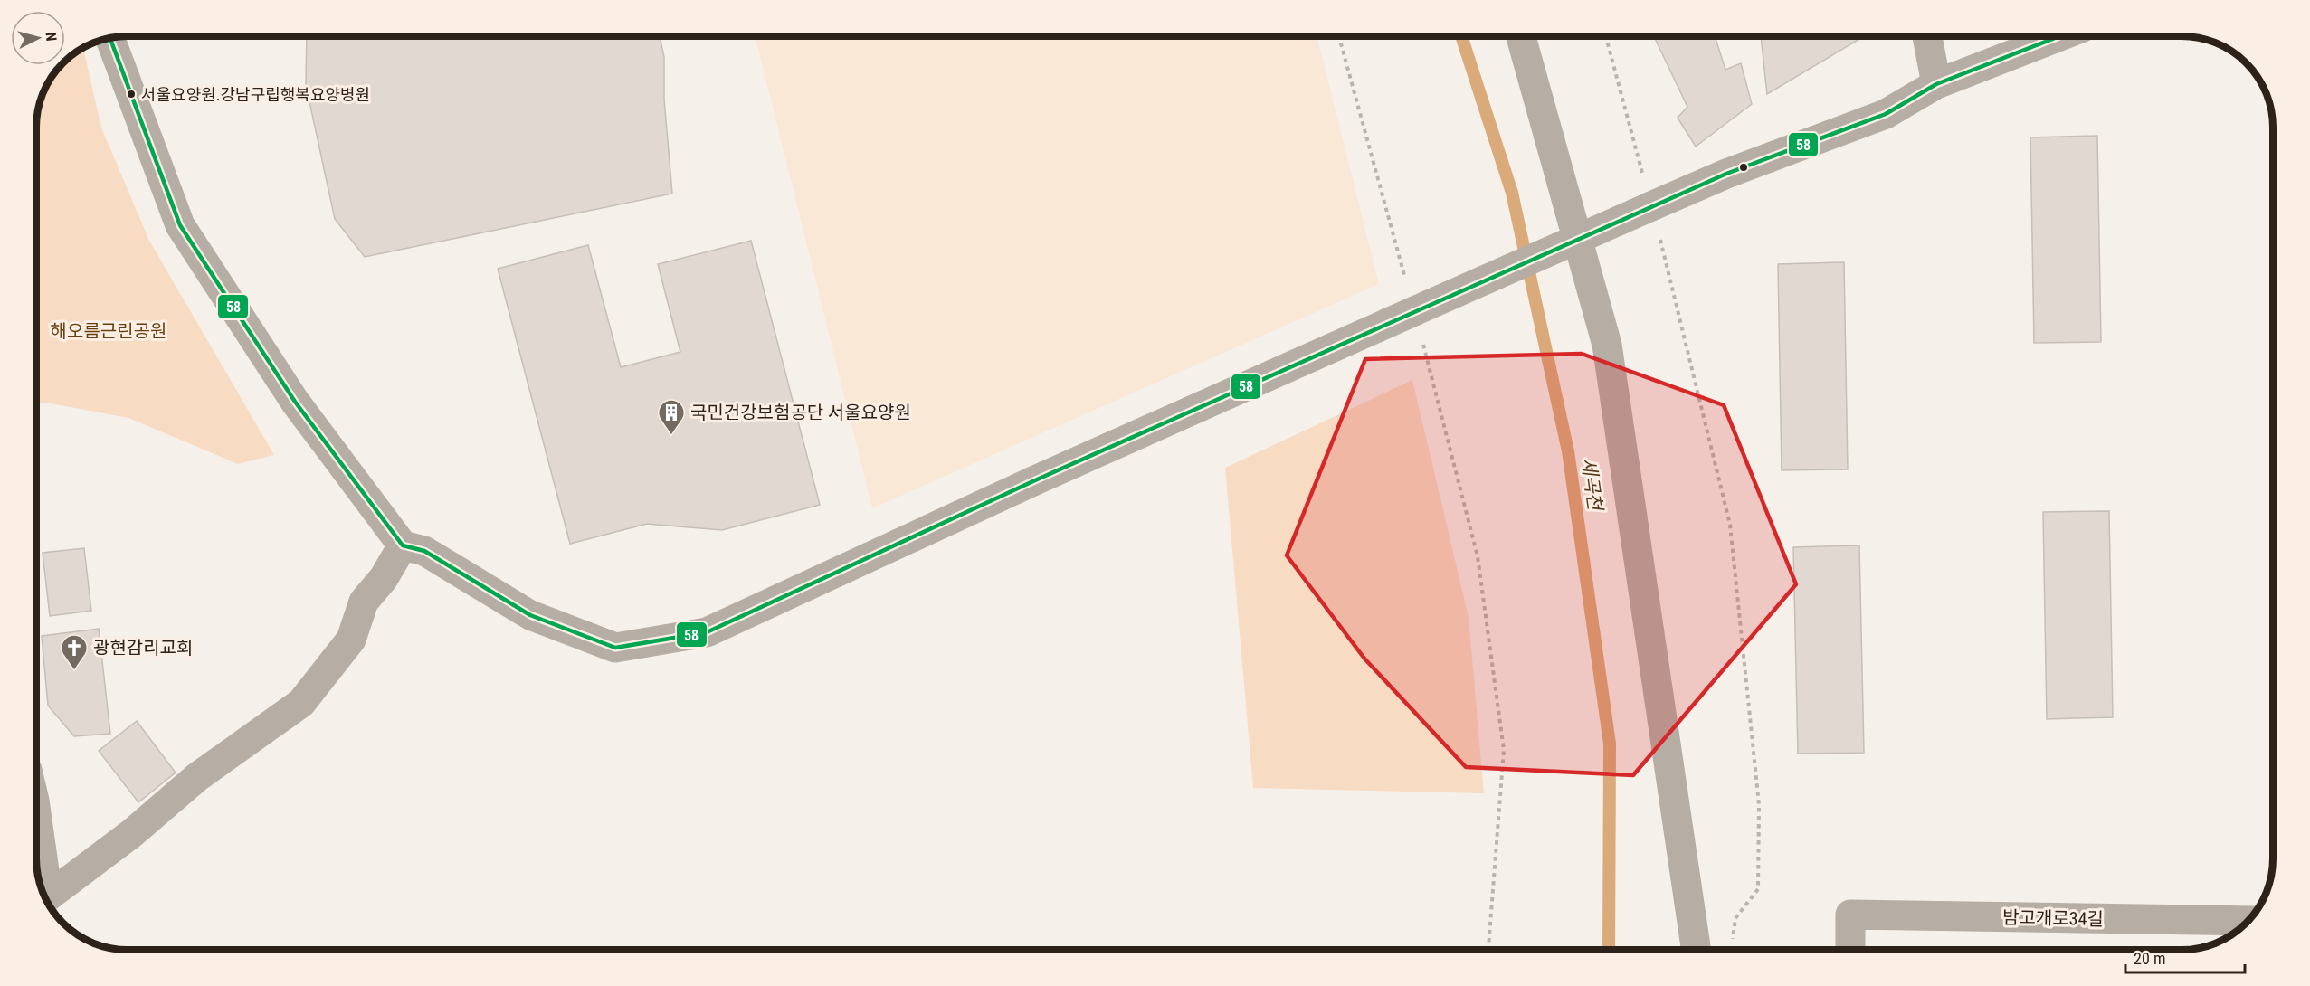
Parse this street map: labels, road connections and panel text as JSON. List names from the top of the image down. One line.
{"streets":{"street":["밤고개로34길"]},"water":["세곡천"],"parks":["해오름근린공원"],"places":{"other":["서울요양원.강남구립행복요양병원"],"building":["국민건강보험공단 서울요양원"],"church":["광현감리교회"]},"lines":["transit line 58"],"scale_bar":"20 m","north":"right"}
